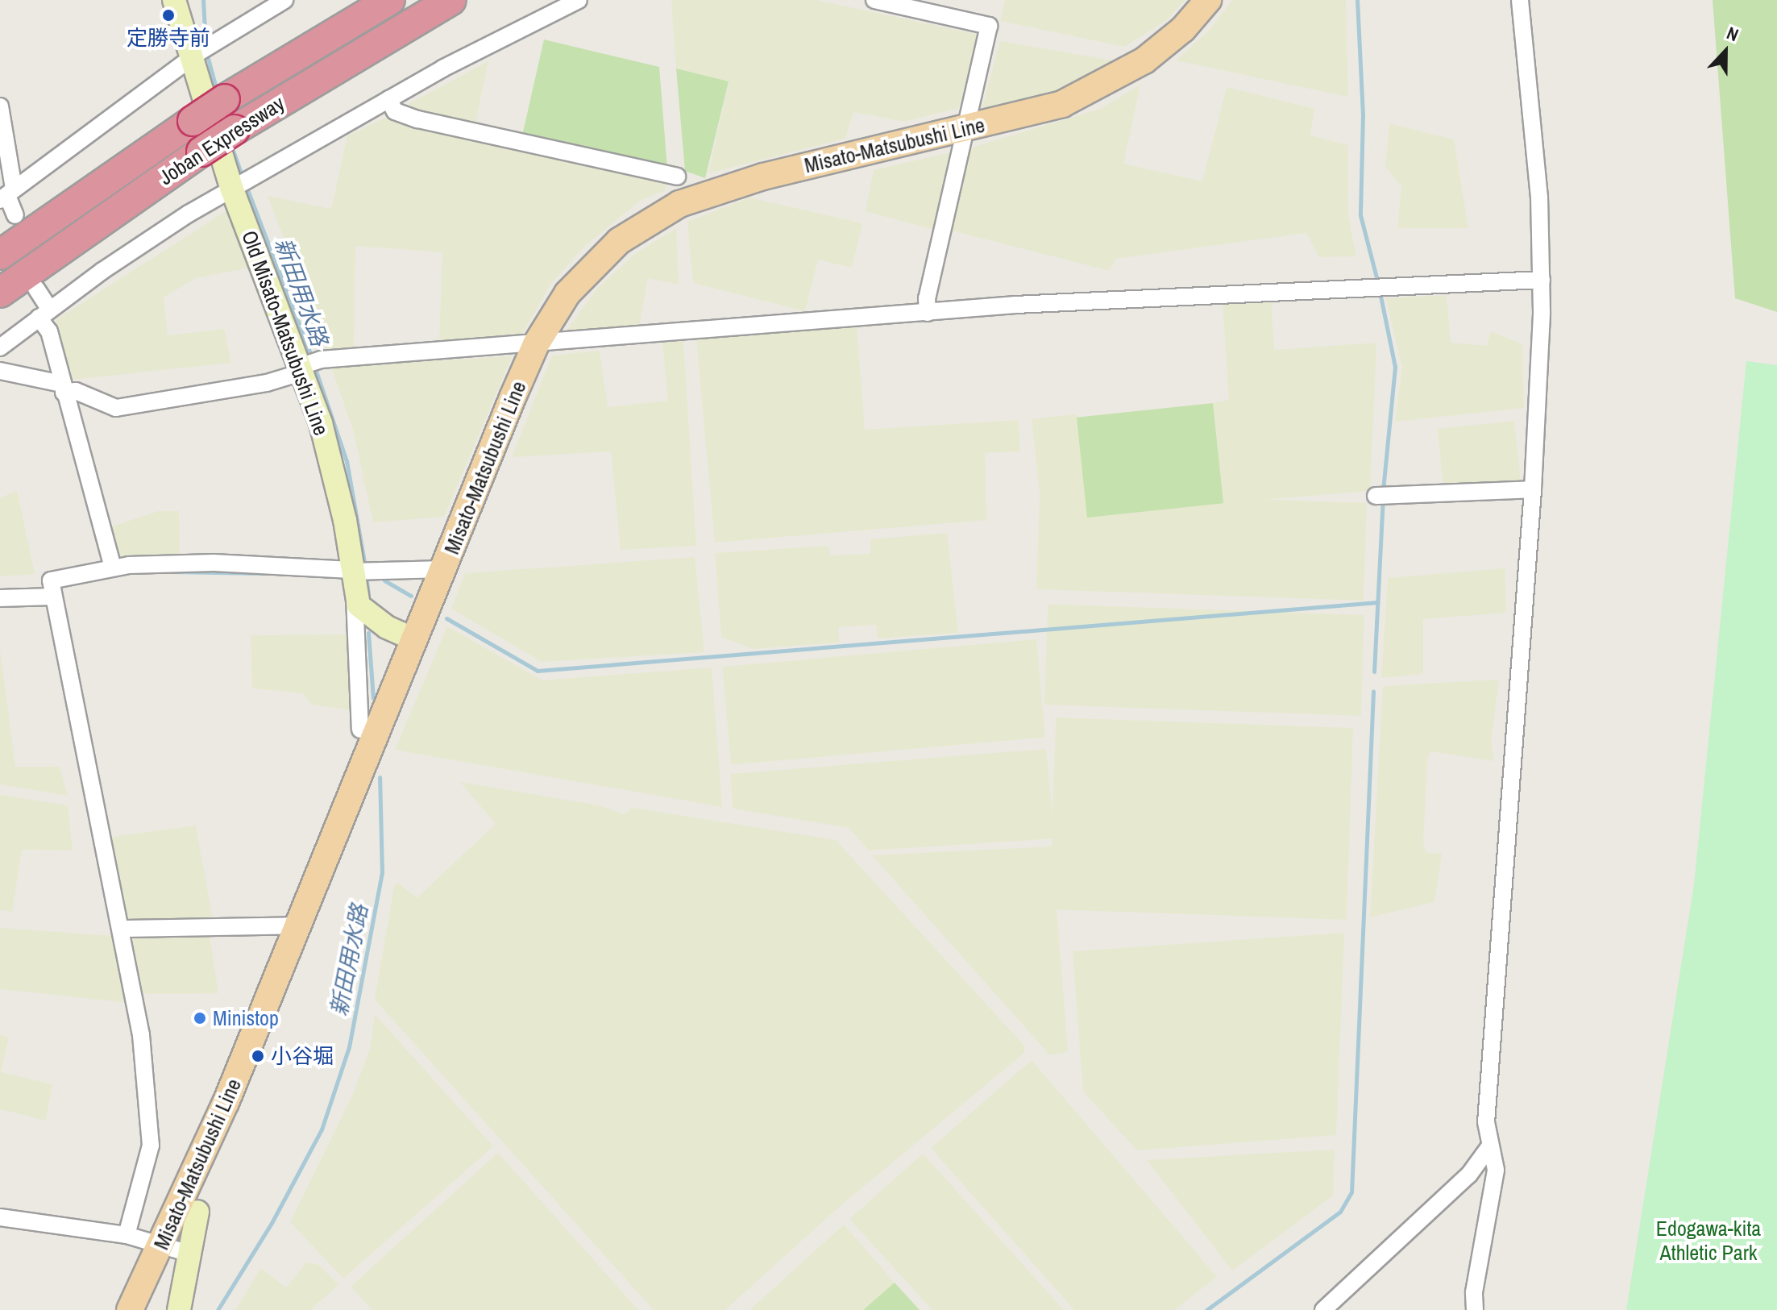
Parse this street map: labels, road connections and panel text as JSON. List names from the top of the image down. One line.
{"streets":{"highway":["Joban Expressway"],"main road":["Misato-Matsubushi Line"],"street":["Old Misato-Matsubushi Line"]},"crossings":[["Misato-Matsubushi Line","Old Misato-Matsubushi Line"]],"water":["新田用水路"],"parks":["Edogawa-kita Athletic Park"],"places":["定勝寺前","Ministop","小谷堀"],"north":"top"}
